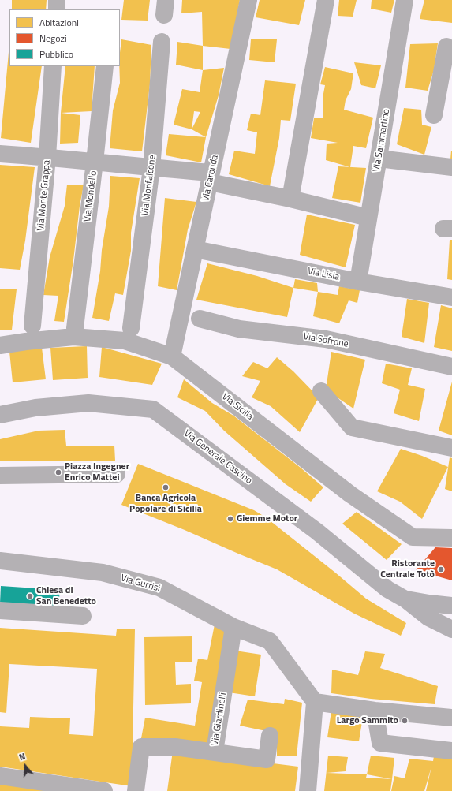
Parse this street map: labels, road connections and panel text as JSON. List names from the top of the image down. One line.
{"streets":{"street":["Via Sammartino","Via Caronda","Via Monfalcone","Via Monte Grappa","Via Mondello","Via Lisia","Via Sofrone","Via Sicilia","Via Generale Cascino","Via Gurrisi","Via Giardinelli"]},"crossings":[["Via Sammartino","Via Lisia"],["Via Caronda","Via Lisia"],["Via Caronda","Via Sicilia"],["Via Gurrisi","Via Giardinelli"]],"places":["Piazza Ingegner Enrico Mattei","Banca Agricola Popolare di Sicilia","Giemme Motor","Ristorante Centrale Totò","Chiesa di San Benedetto","Largo Sammito"],"legend":["Abitazioni","Negozi","Pubblico"],"north":"top"}
